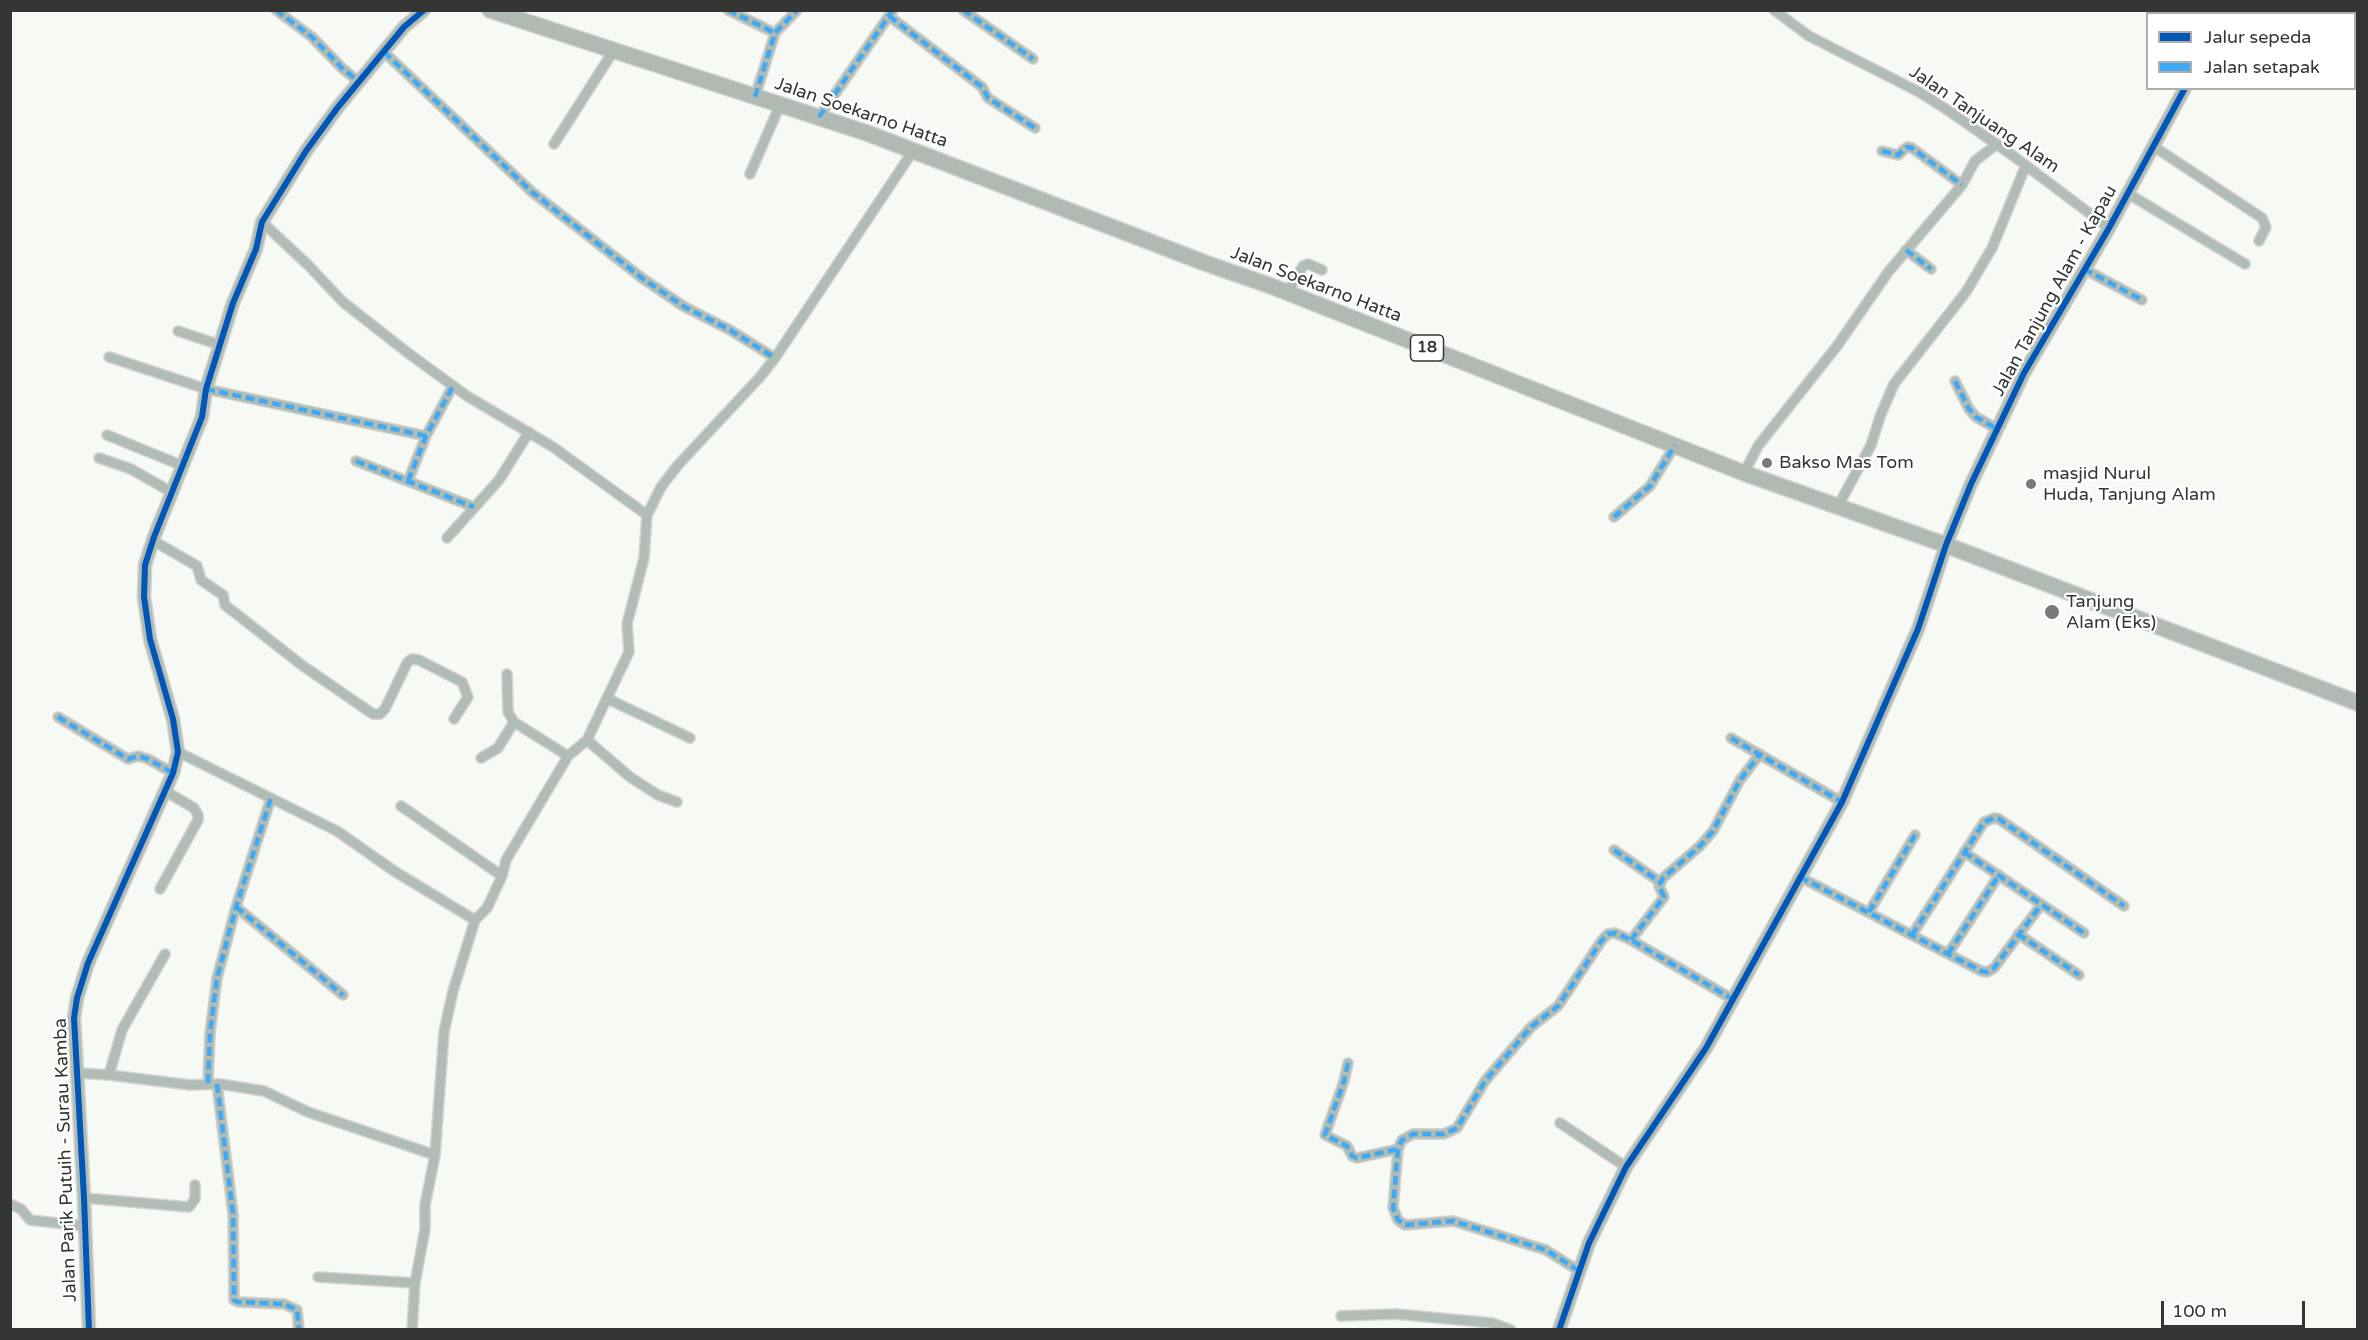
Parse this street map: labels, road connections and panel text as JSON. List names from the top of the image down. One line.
{"streets":{"highway":["Jalan Soekarno Hatta","18"],"street":["Jalan Tanjuang Alam","Jalan Tanjung Alam - Kapau","Jalan Parik Putuih - Surau Kamba"]},"crossings":[["Jalan Soekarno Hatta","Jalan Tanjung Alam - Kapau"],["Jalan Tanjuang Alam","Jalan Tanjung Alam - Kapau"]],"places":["Bakso Mas Tom","masjid Nurul Huda, Tanjung Alam","Tanjung Alam (Eks)"],"legend":["Jalur sepeda","Jalan setapak"],"scale_bar":"100 m"}
